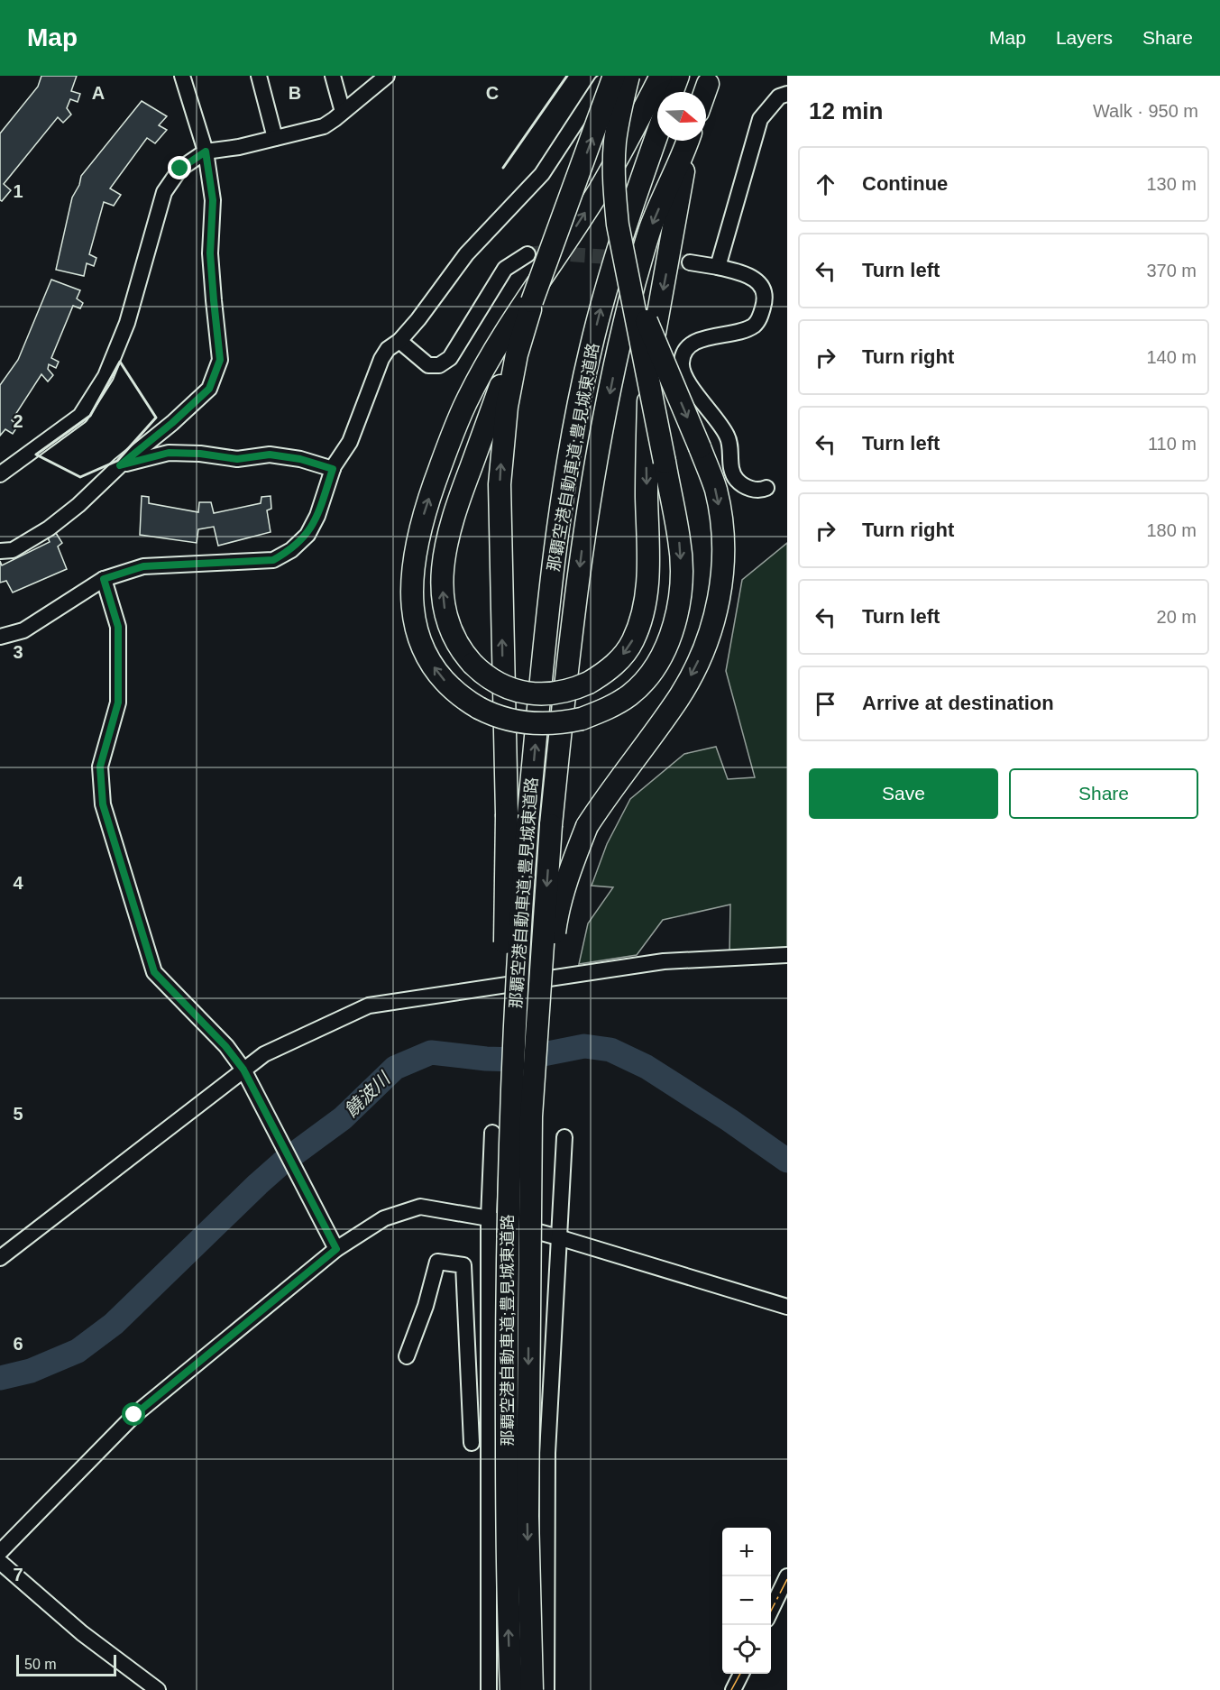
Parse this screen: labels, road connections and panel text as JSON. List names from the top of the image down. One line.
{"streets":{"highway":["那覇空港自動車道;豊見城東道路"]},"water":["饒波川"],"scale_bar":"50 m","north":"right","page":{"header":"Map","nav":["Map","Layers","Share"],"heading":["12 min","Walk · 950 m"],"list":[["Continue","130 m"],["Turn left","370 m"],["Turn right","140 m"],["Turn left","110 m"],["Turn right","180 m"],["Turn left","20 m"],"Arrive at destination"],"buttons":["Save","Share"],"map_buttons":["+","−"],"scale":"50 m"},"grid":{"columns":["A","B","C"],"rows":["1","2","3","4","5","6","7"]}}
